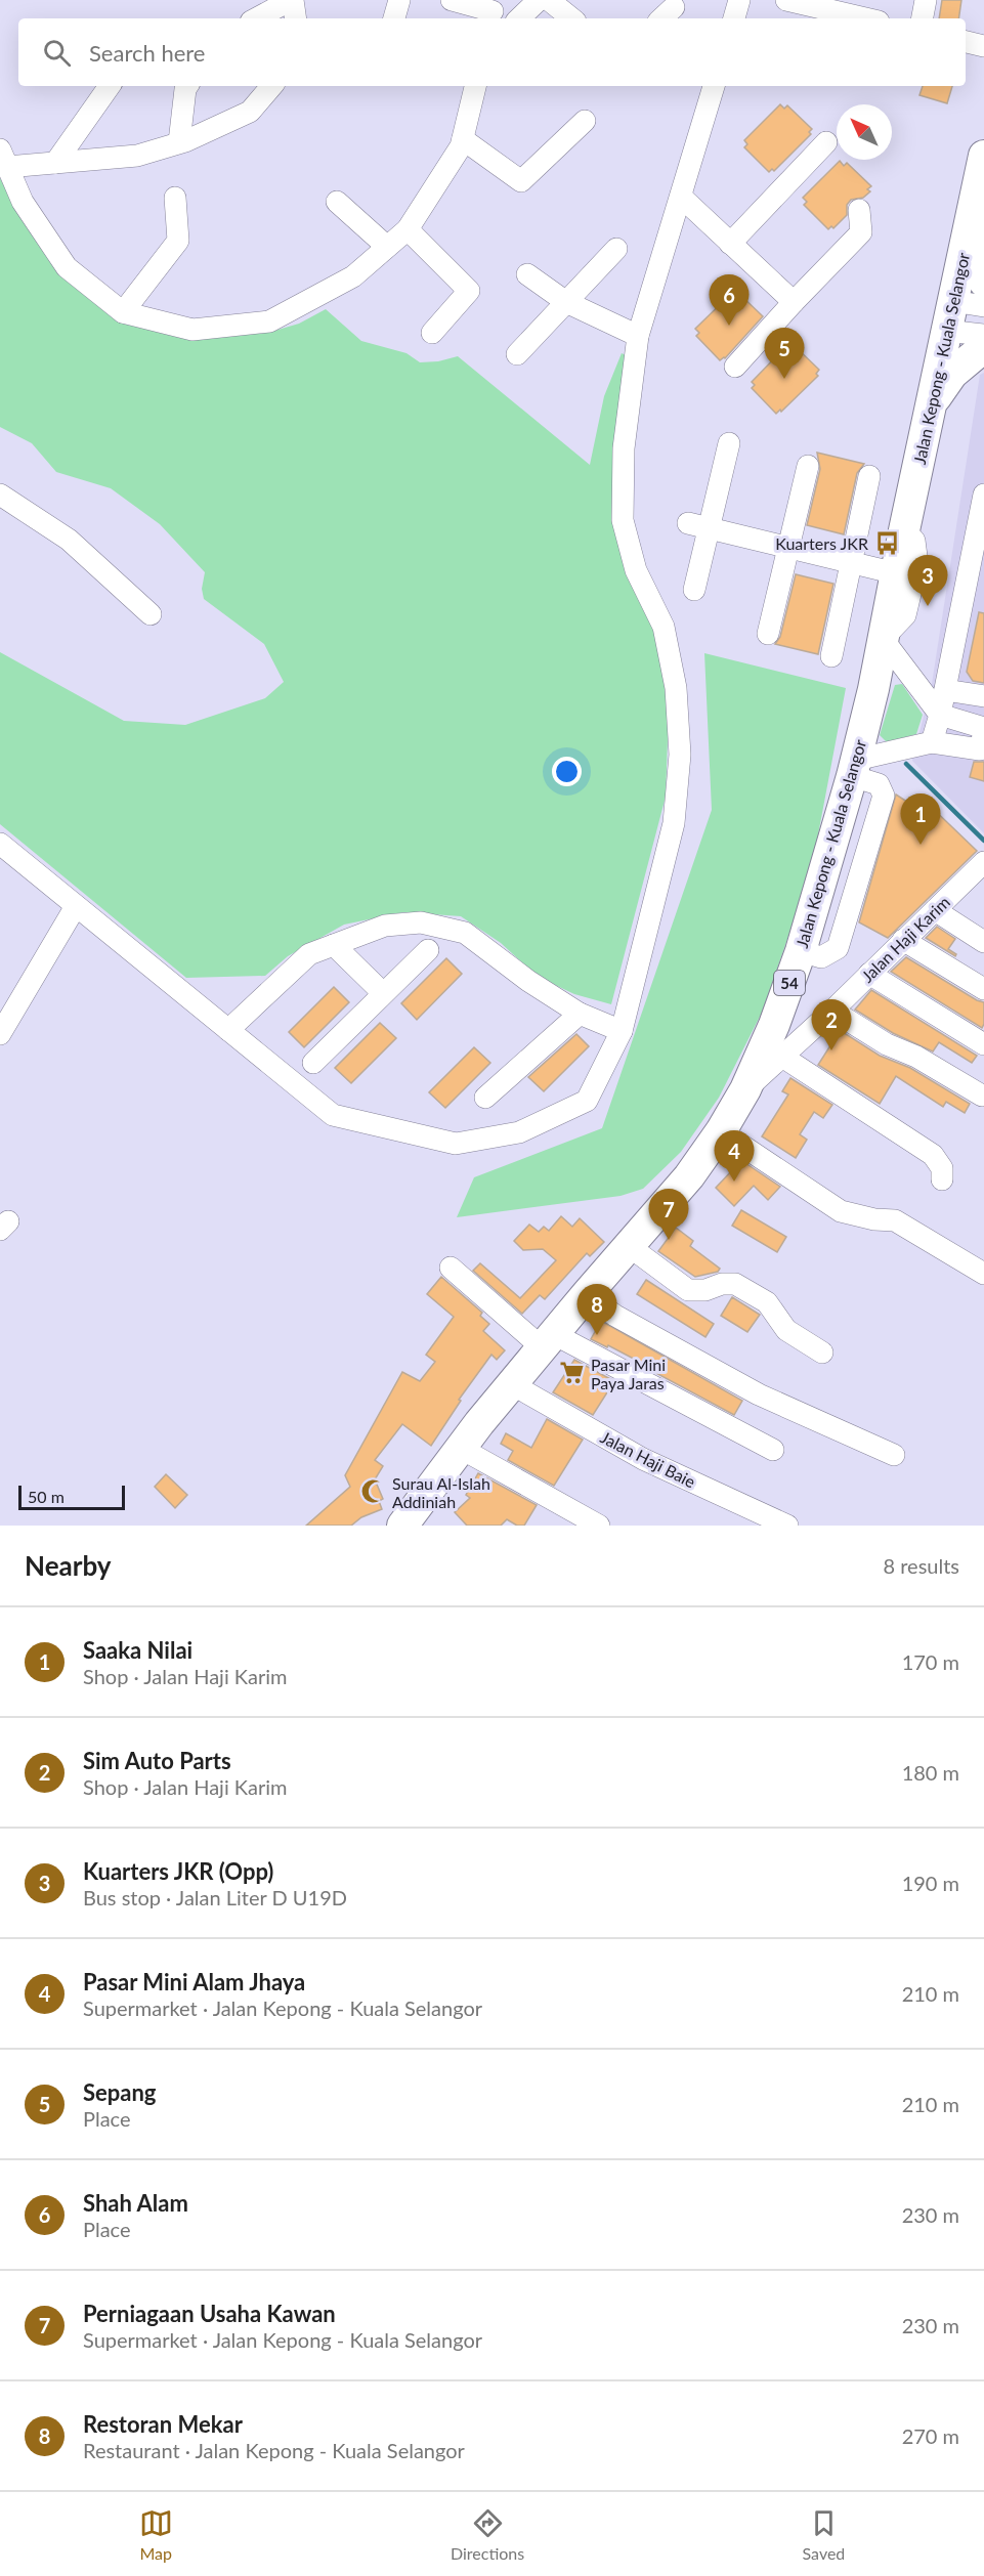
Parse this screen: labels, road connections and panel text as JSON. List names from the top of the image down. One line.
{"streets":{"highway":["Jalan Kepong - Kuala Selangor","54"],"street":["Jalan Haji Karim","Jalan Haji Baie"]},"crossings":[["Jalan Kepong - Kuala Selangor","Jalan Haji Karim"],["Jalan Kepong - Kuala Selangor","Jalan Haji Baie"]],"places":{"bus stop":["Kuarters JKR"],"supermarket":["Pasar Mini Paya Jaras"],"mosque":["Surau Al-Islah Addiniah"]},"scale_bar":"50 m","north":"top left","page":{"search":"Search here","pins":["6","5","3","1","2","4","7","8"],"scale":"50 m","heading":["Nearby","8 results"],"list":[{"mark":"1","name":"Saaka Nilai","note":"Shop · Jalan Haji Karim","value":"170 m"},{"mark":"2","name":"Sim Auto Parts","note":"Shop · Jalan Haji Karim","value":"180 m"},{"mark":"3","name":"Kuarters JKR (Opp)","note":"Bus stop · Jalan Liter D U19D","value":"190 m"},{"mark":"4","name":"Pasar Mini Alam Jhaya","note":"Supermarket · Jalan Kepong - Kuala Selangor","value":"210 m"},{"mark":"5","name":"Sepang","note":"Place","value":"210 m"},{"mark":"6","name":"Shah Alam","note":"Place","value":"230 m"},{"mark":"7","name":"Perniagaan Usaha Kawan","note":"Supermarket · Jalan Kepong - Kuala Selangor","value":"230 m"},{"mark":"8","name":"Restoran Mekar","note":"Restaurant · Jalan Kepong - Kuala Selangor","value":"270 m"}],"nav":["Map","Directions","Saved"]}}
